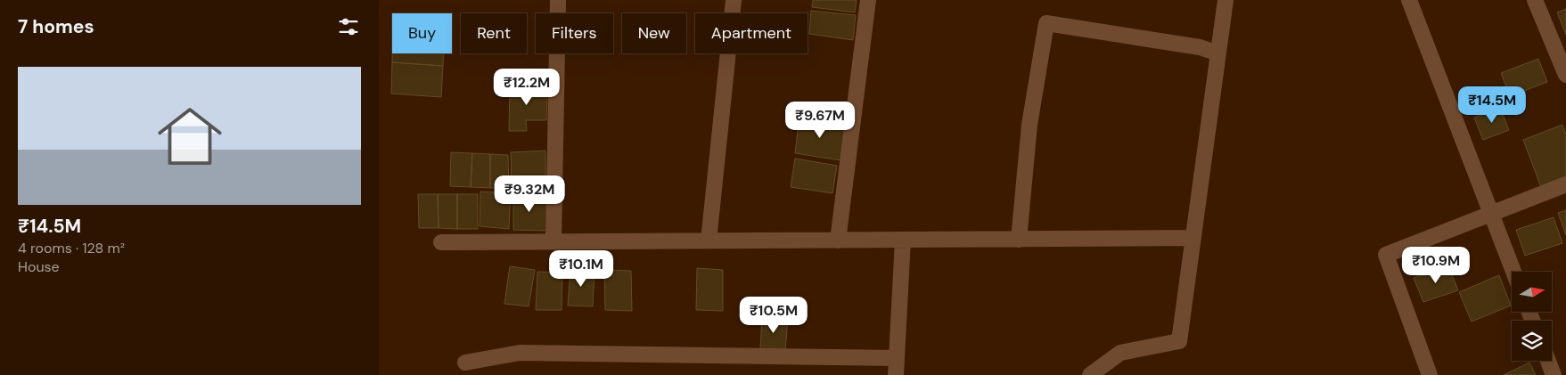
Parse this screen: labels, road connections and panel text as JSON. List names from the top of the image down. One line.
{"north":"right","page":{"heading":"7 homes","chip":["Buy","Rent","Filters","New","Apartment"],"list":[{"name":"₹14.5M","note":"4 rooms · 128 m² · House"}],"price":["₹12.2M","₹14.5M","₹9.67M","₹9.32M","₹10.9M","₹10.1M","₹10.5M"]}}
